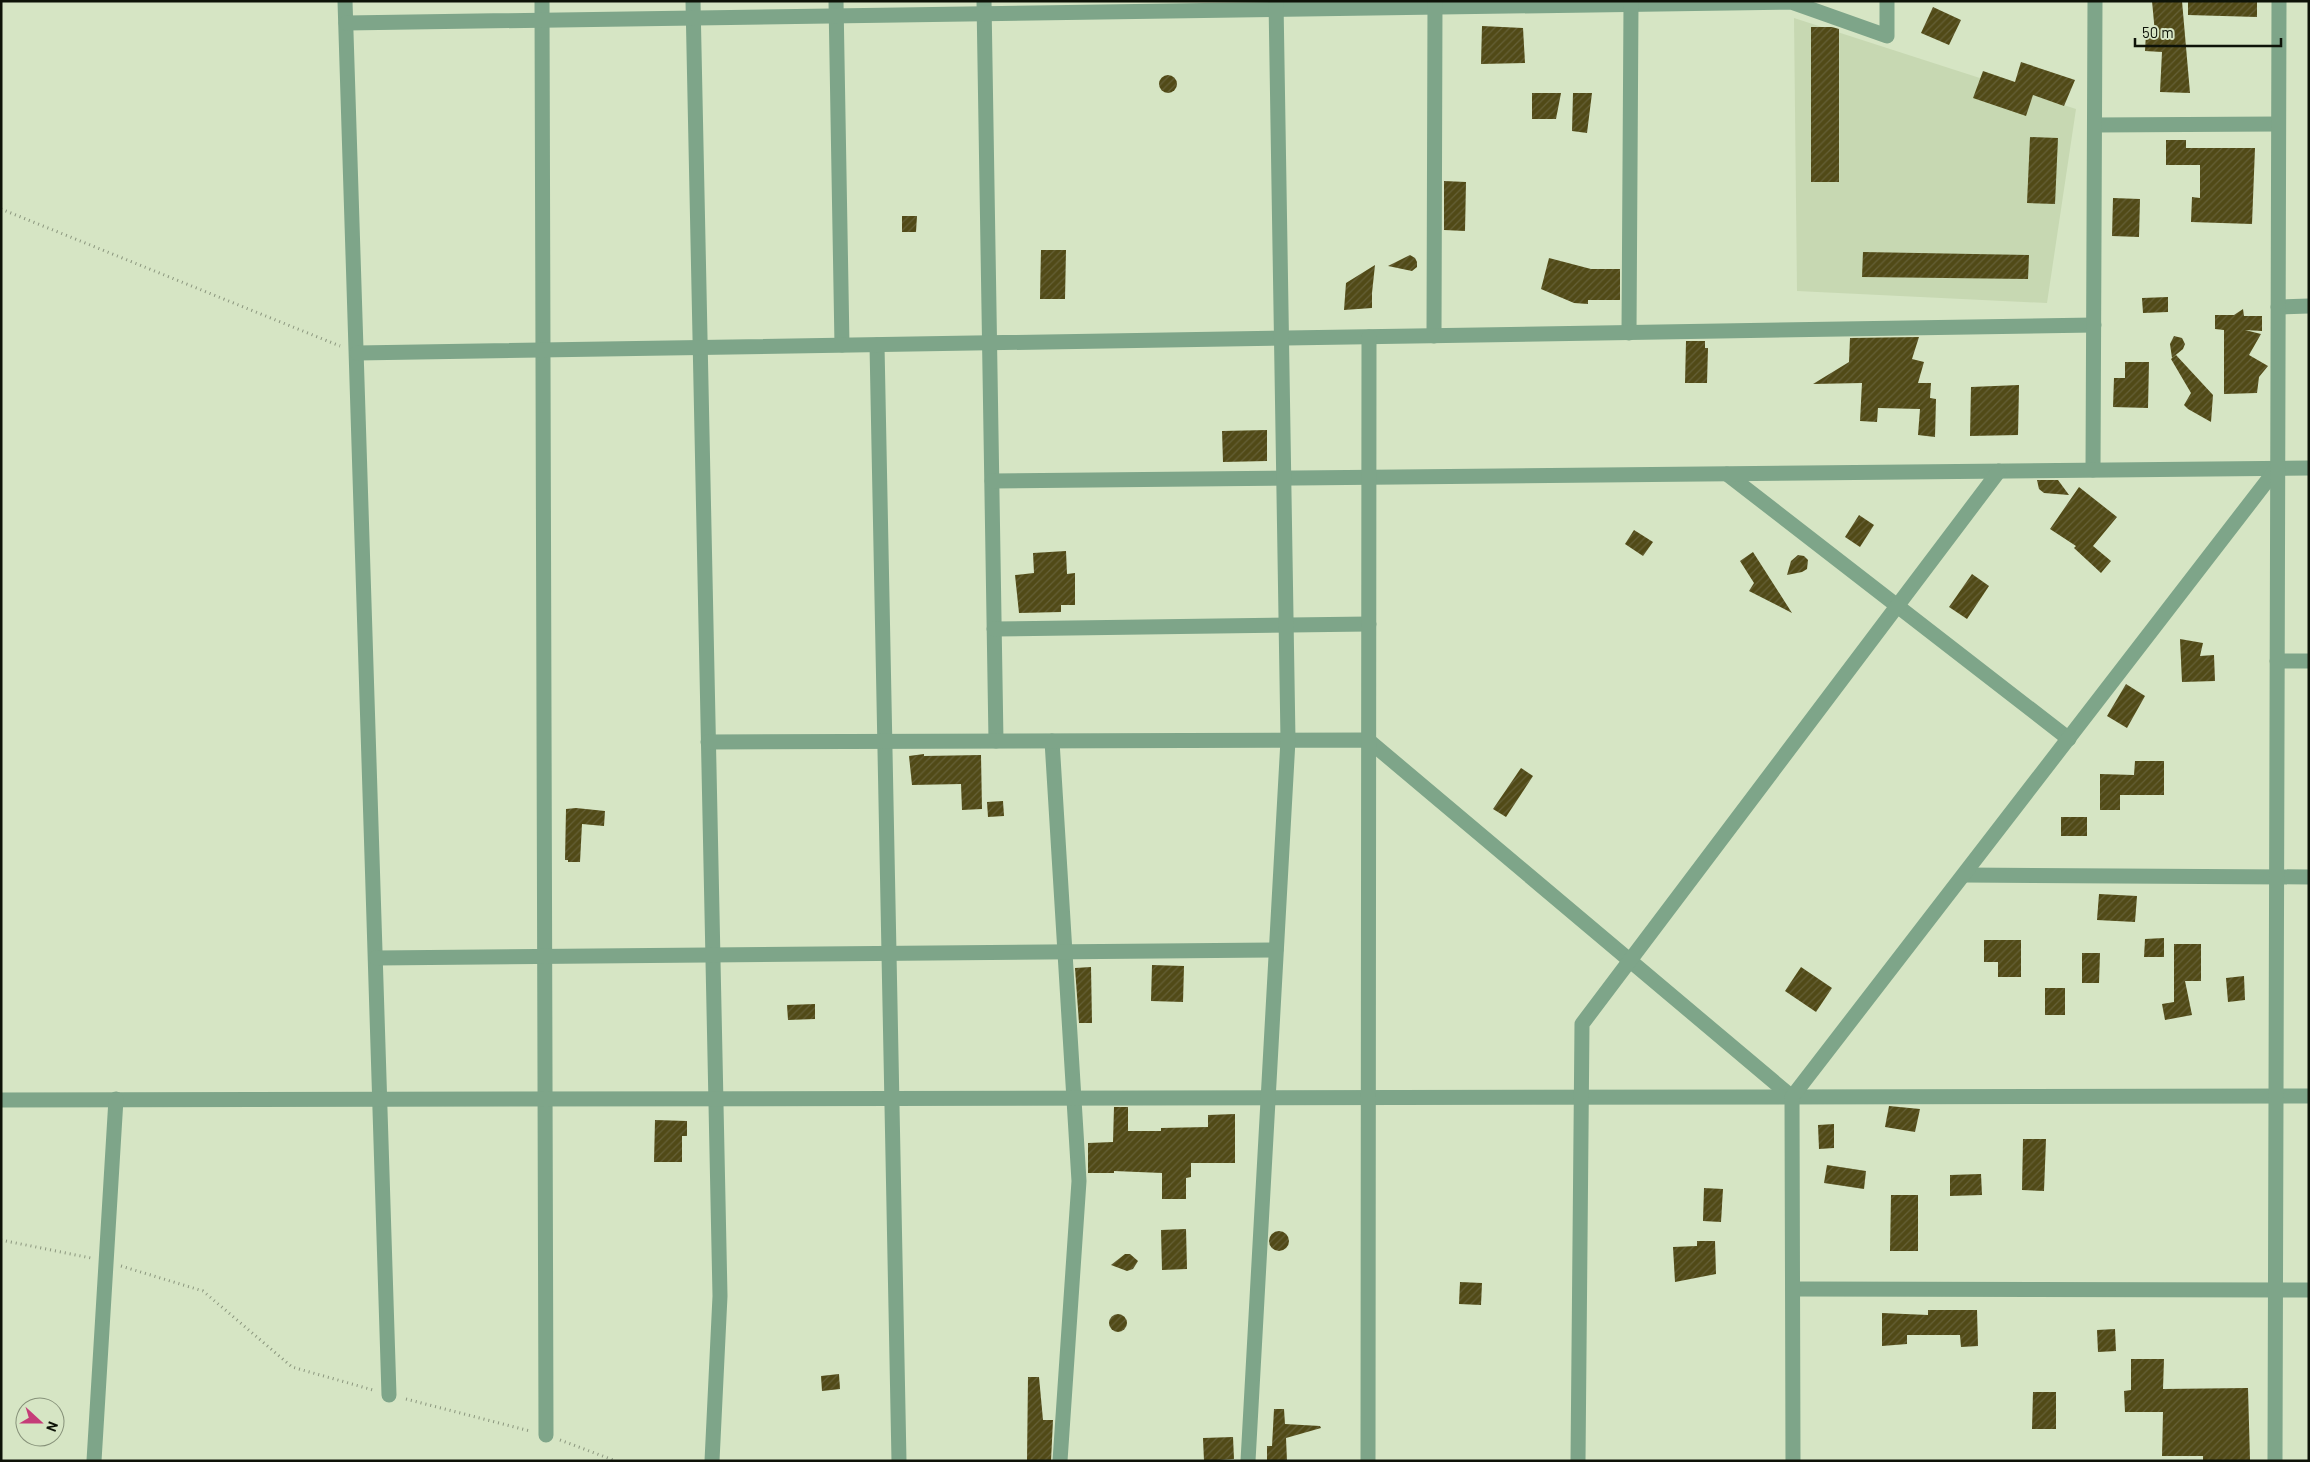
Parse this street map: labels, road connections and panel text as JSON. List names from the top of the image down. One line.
{"scale_bar":"50 m","north":"right"}
